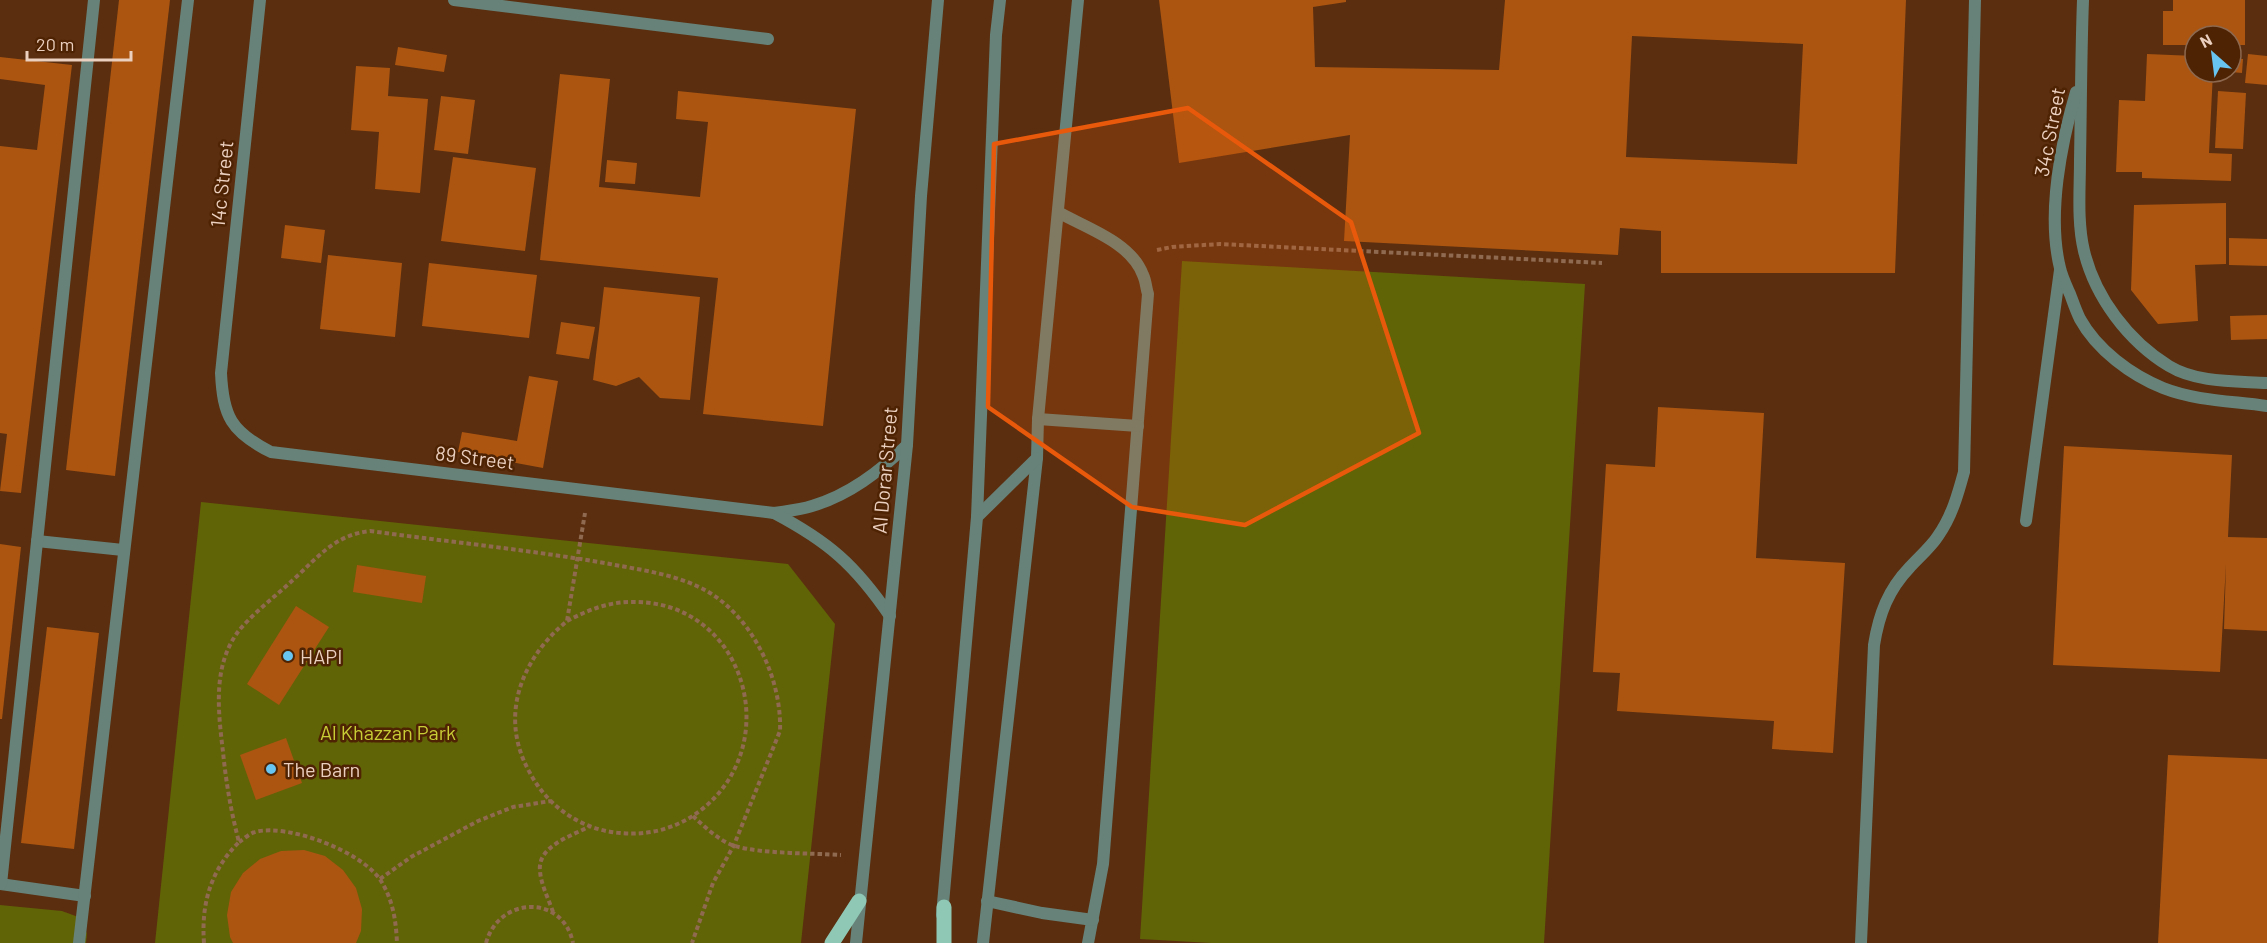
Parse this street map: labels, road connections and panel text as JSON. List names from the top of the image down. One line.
{"streets":{"street":["34c Street","14c Street","89 Street","Al Dorar Street"]},"crossings":[["14c Street","89 Street"],["89 Street","Al Dorar Street"]],"parks":["Al Khazzan Park"],"places":["HAPI","The Barn"],"scale_bar":"20 m","north":"top left"}
